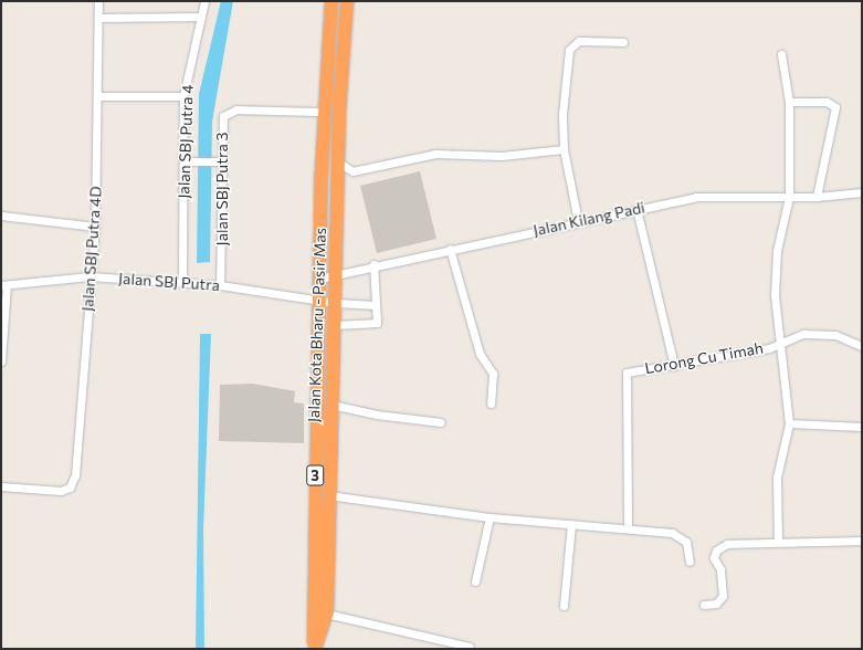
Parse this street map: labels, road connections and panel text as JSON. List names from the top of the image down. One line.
{"streets":{"highway":["Jalan Kota Bharu - Pasir Mas","3"],"street":["Jalan SBJ Putra 4","Jalan SBJ Putra 3","Jalan Kilang Padi","Jalan SBJ Putra 4D","Jalan SBJ Putra","Lorong Cu Timah"]},"crossings":[["Jalan SBJ Putra 4","Jalan SBJ Putra"],["Jalan SBJ Putra 3","Jalan SBJ Putra"],["Jalan SBJ Putra 3","Jalan Kota Bharu - Pasir Mas"],["Jalan Kilang Padi","Jalan Kota Bharu - Pasir Mas"],["Jalan SBJ Putra 4D","Jalan SBJ Putra"],["Jalan SBJ Putra","Jalan Kota Bharu - Pasir Mas"]]}
